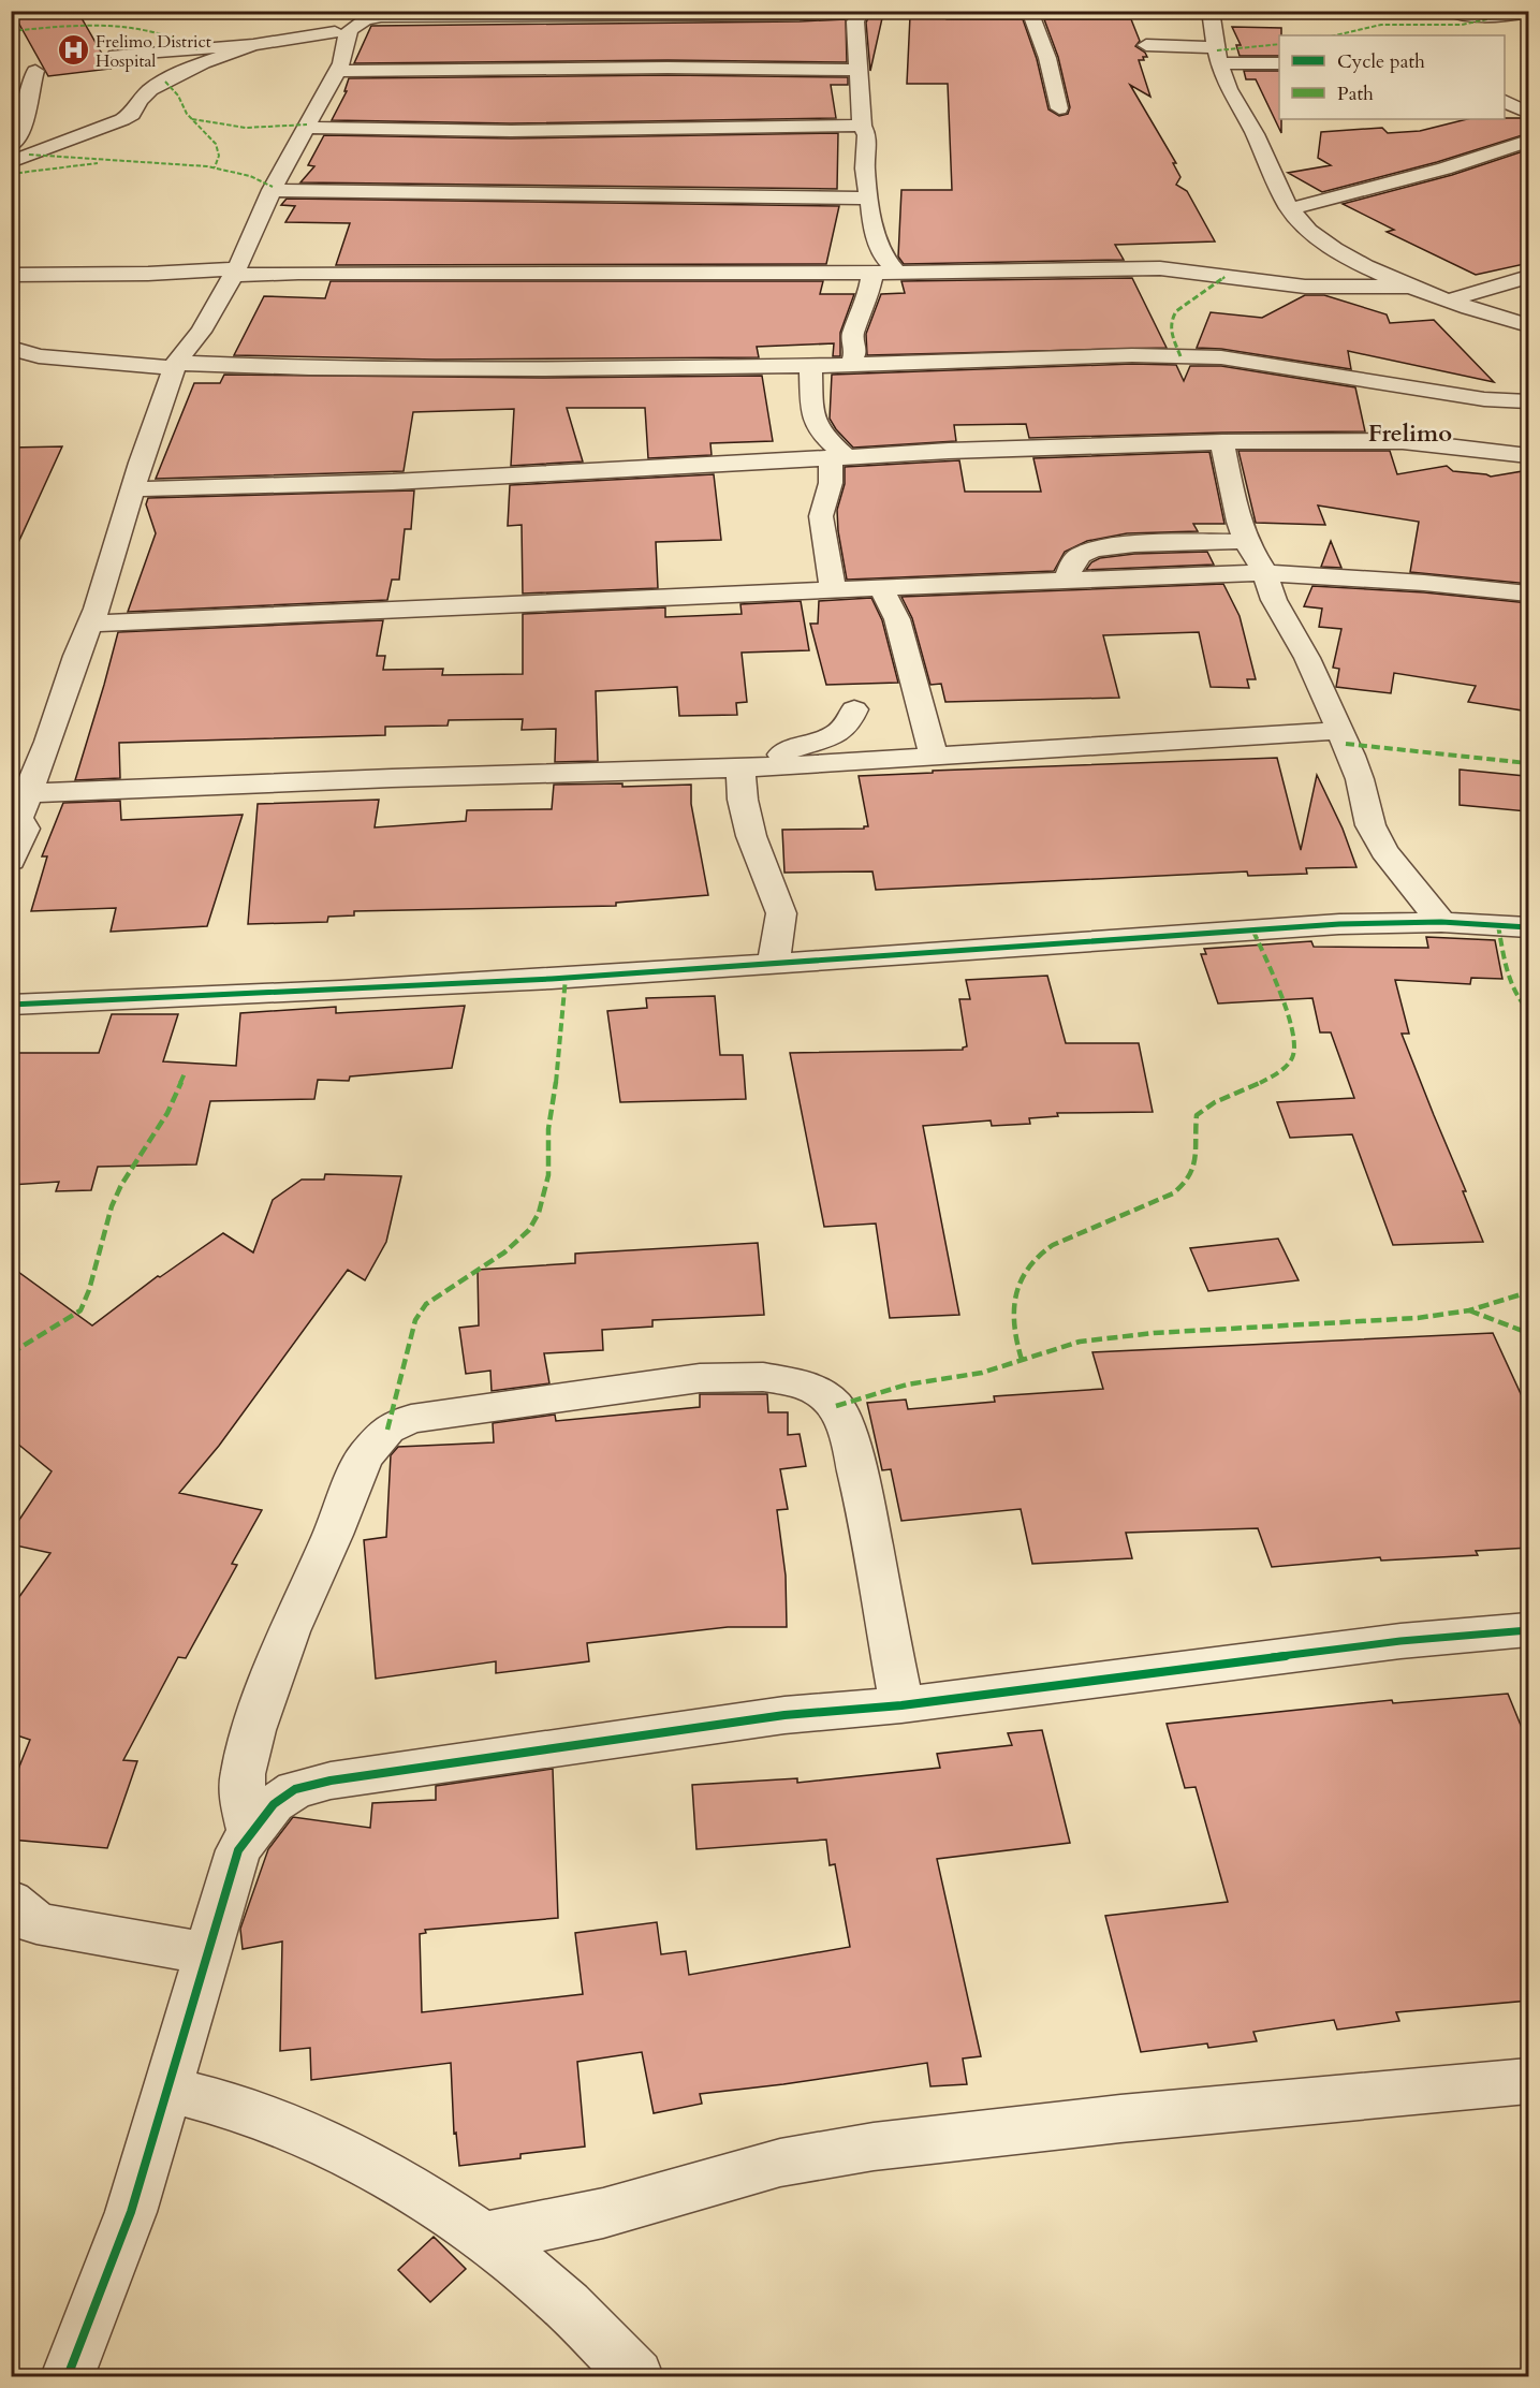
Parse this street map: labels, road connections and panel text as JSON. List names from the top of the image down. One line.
{"districts":["Frelimo"],"places":{"hospital":["Frelimo District Hospital"]},"legend":["Cycle path","Path"]}
